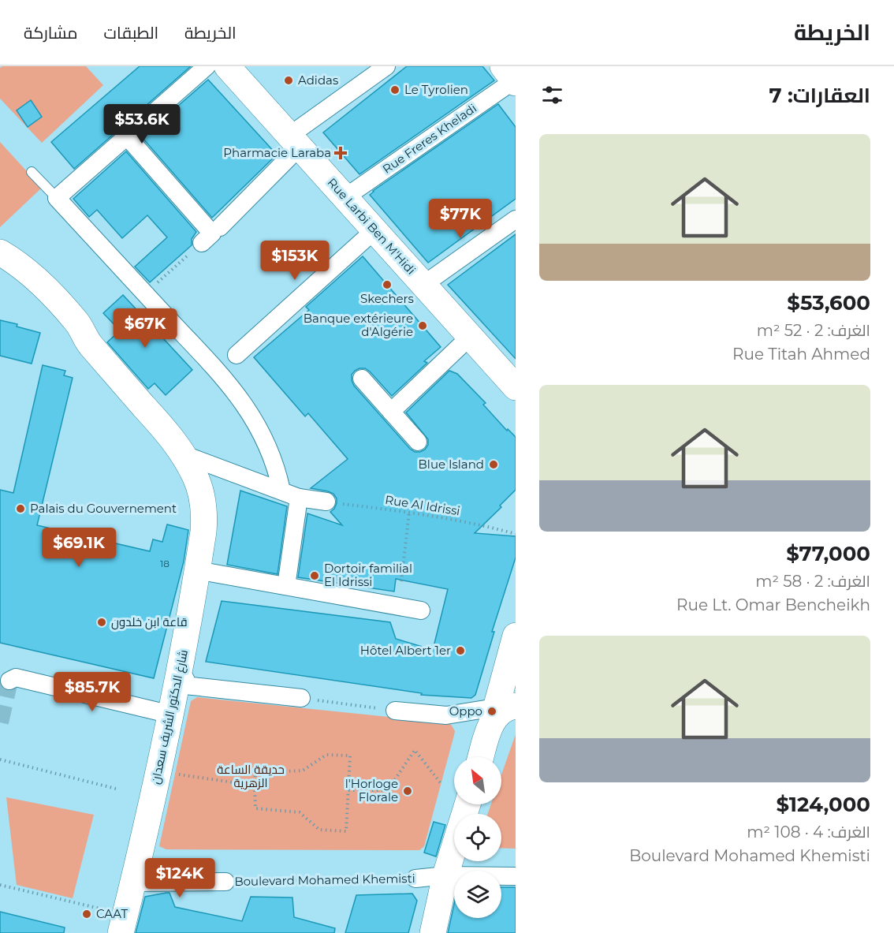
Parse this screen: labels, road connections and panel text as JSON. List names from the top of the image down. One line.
{"streets":{"main road":["Rue Larbi Ben M'Hidi","شارغ الدكتور الشريف سعدان"],"street":["Rue Freres Kheladi","Boulevard Mohamed Khemisti"],"path":["Rue Al Idrissi"]},"crossings":[["Rue Freres Kheladi","Rue Larbi Ben M'Hidi"],["شارغ الدكتور الشريف سعدان","Boulevard Mohamed Khemisti"]],"parks":["حديقة الساعة الزهرية"],"places":{"other":["Adidas","Le Tyrolien","Skechers","Banque extérieure d'Algérie","Blue Island","Palais du Gouvernement","Dortoir familial El Idrissi","قاعة ابن خلدون","Hôtel Albert 1er","Oppo","l'Horloge Florale","CAAT"],"health":["Pharmacie Laraba"]},"house_numbers":["18"],"north":"top left","page":{"header":"الخريطة","nav":["الخريطة","الطبقات","مشاركة"],"heading":"العقارات: 7","price":["$53.6K","$77K","$153K","$67K","$69.1K","$85.7K","$124K"],"list":[{"name":"$53,600","note":"الغرف: 2 · 52 m² · Rue Titah Ahmed"},{"name":"$77,000","note":"الغرف: 2 · 58 m² · Rue Lt. Omar Bencheikh"},{"name":"$124,000","note":"الغرف: 4 · 108 m² · Boulevard Mohamed Khemisti"}]}}
